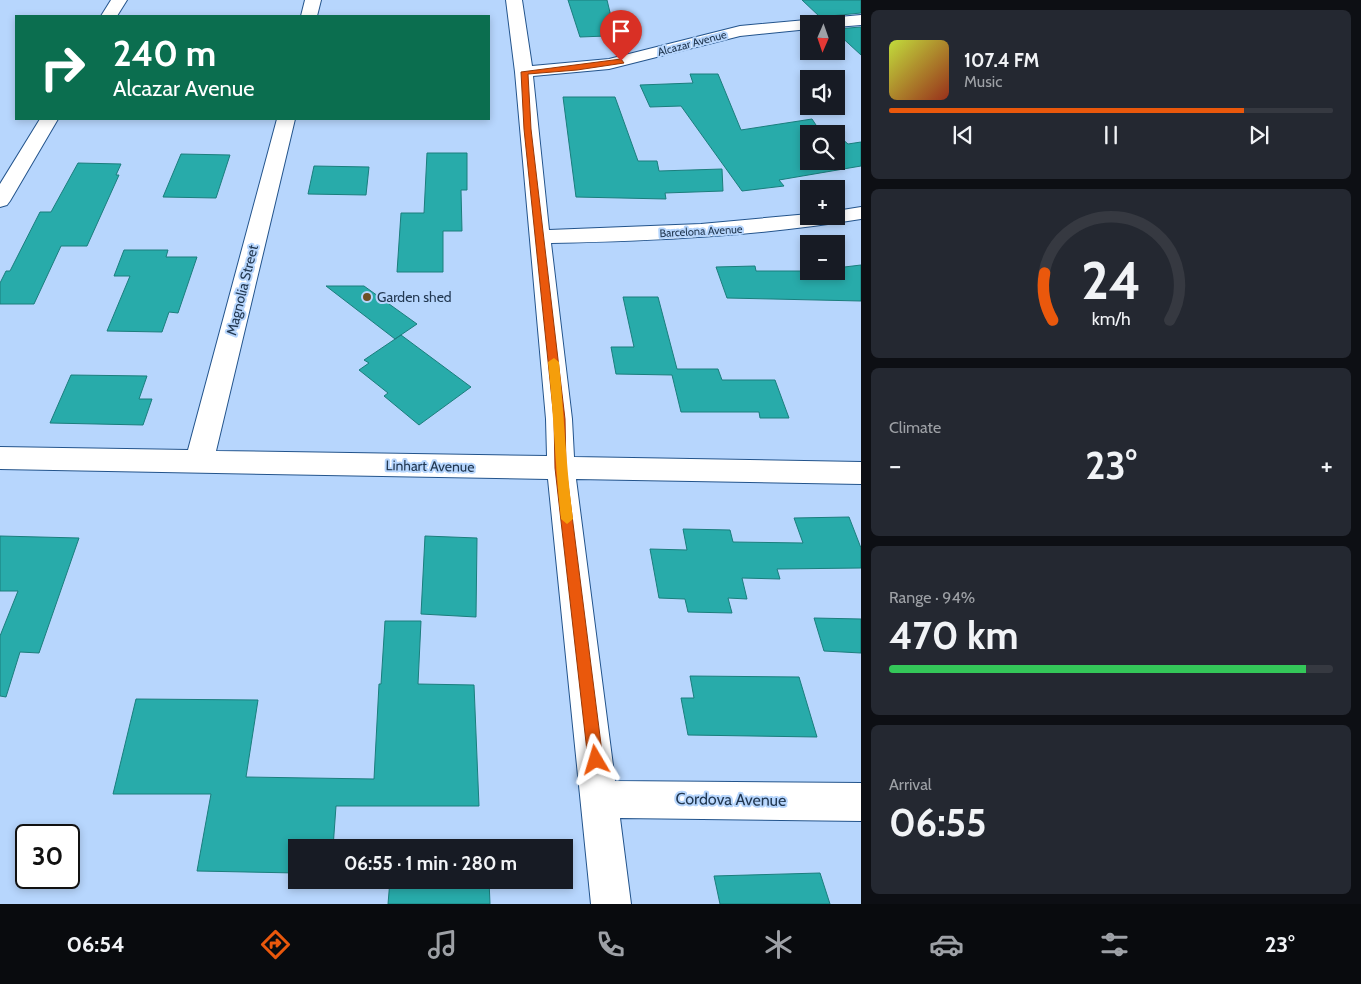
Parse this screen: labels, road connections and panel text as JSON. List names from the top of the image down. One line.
{"streets":{"street":["Alcazar Avenue","Barcelona Avenue","Magnolia Street","Linhart Avenue","Cordova Avenue"]},"crossings":[["Magnolia Street","Linhart Avenue"]],"places":["Garden shed"],"north":"bottom","page":{"map_buttons":["+","−"],"turn":["240 m","Alcazar Avenue"],"song":["107.4 FM","Music"],"tile":["Climate",["Range · 94%","470 km"],["Arrival","06:55"]],"heat":["−","23°","+"],"limit":"30","trip":"06:55 · 1 min · 280 m","tabs":["06:54","23°"],"gauge":["24","km/h"]}}
